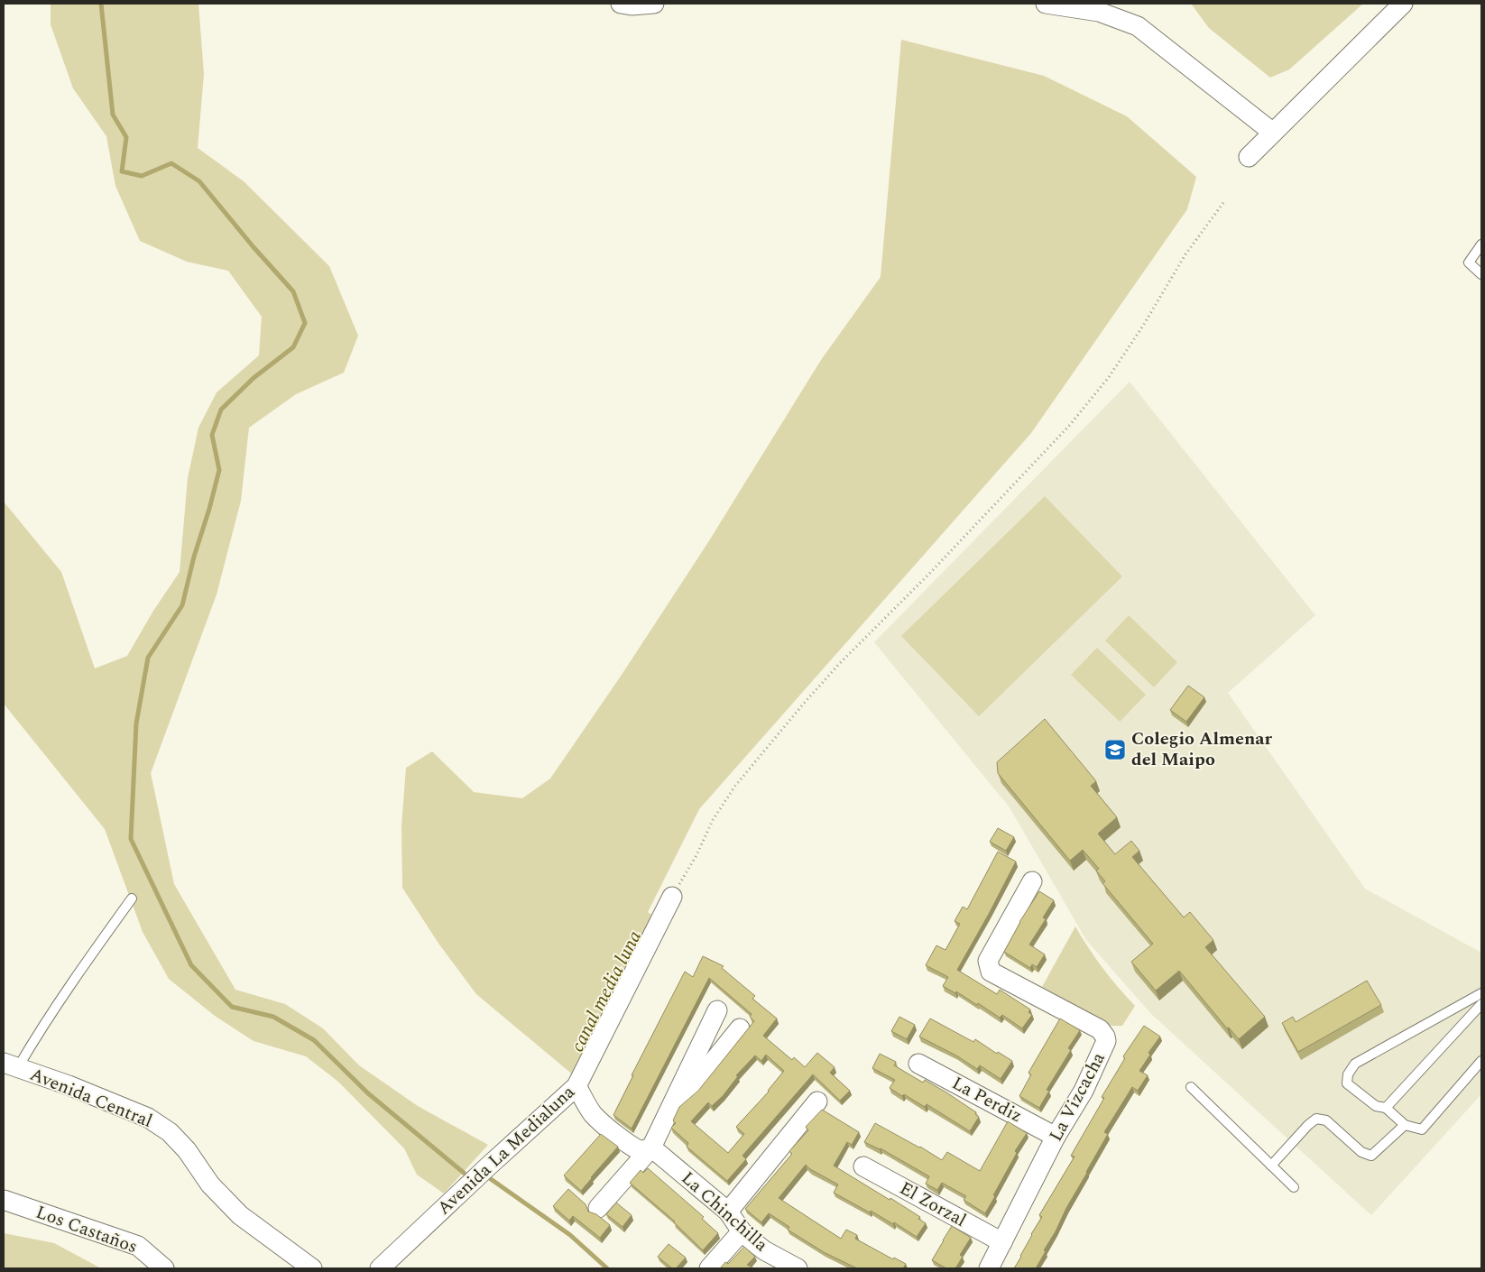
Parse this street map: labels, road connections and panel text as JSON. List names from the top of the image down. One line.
{"streets":{"street":["La Vizcacha","Avenida Central","La Perdiz","Avenida La Medialuna","El Zorzal","La Chinchilla","Los Castaños"]},"crossings":[["La Vizcacha","La Perdiz"],["La Vizcacha","El Zorzal"]],"water":["canal media luna"],"places":{"school or university":["Colegio Almenar del Maipo"]}}
